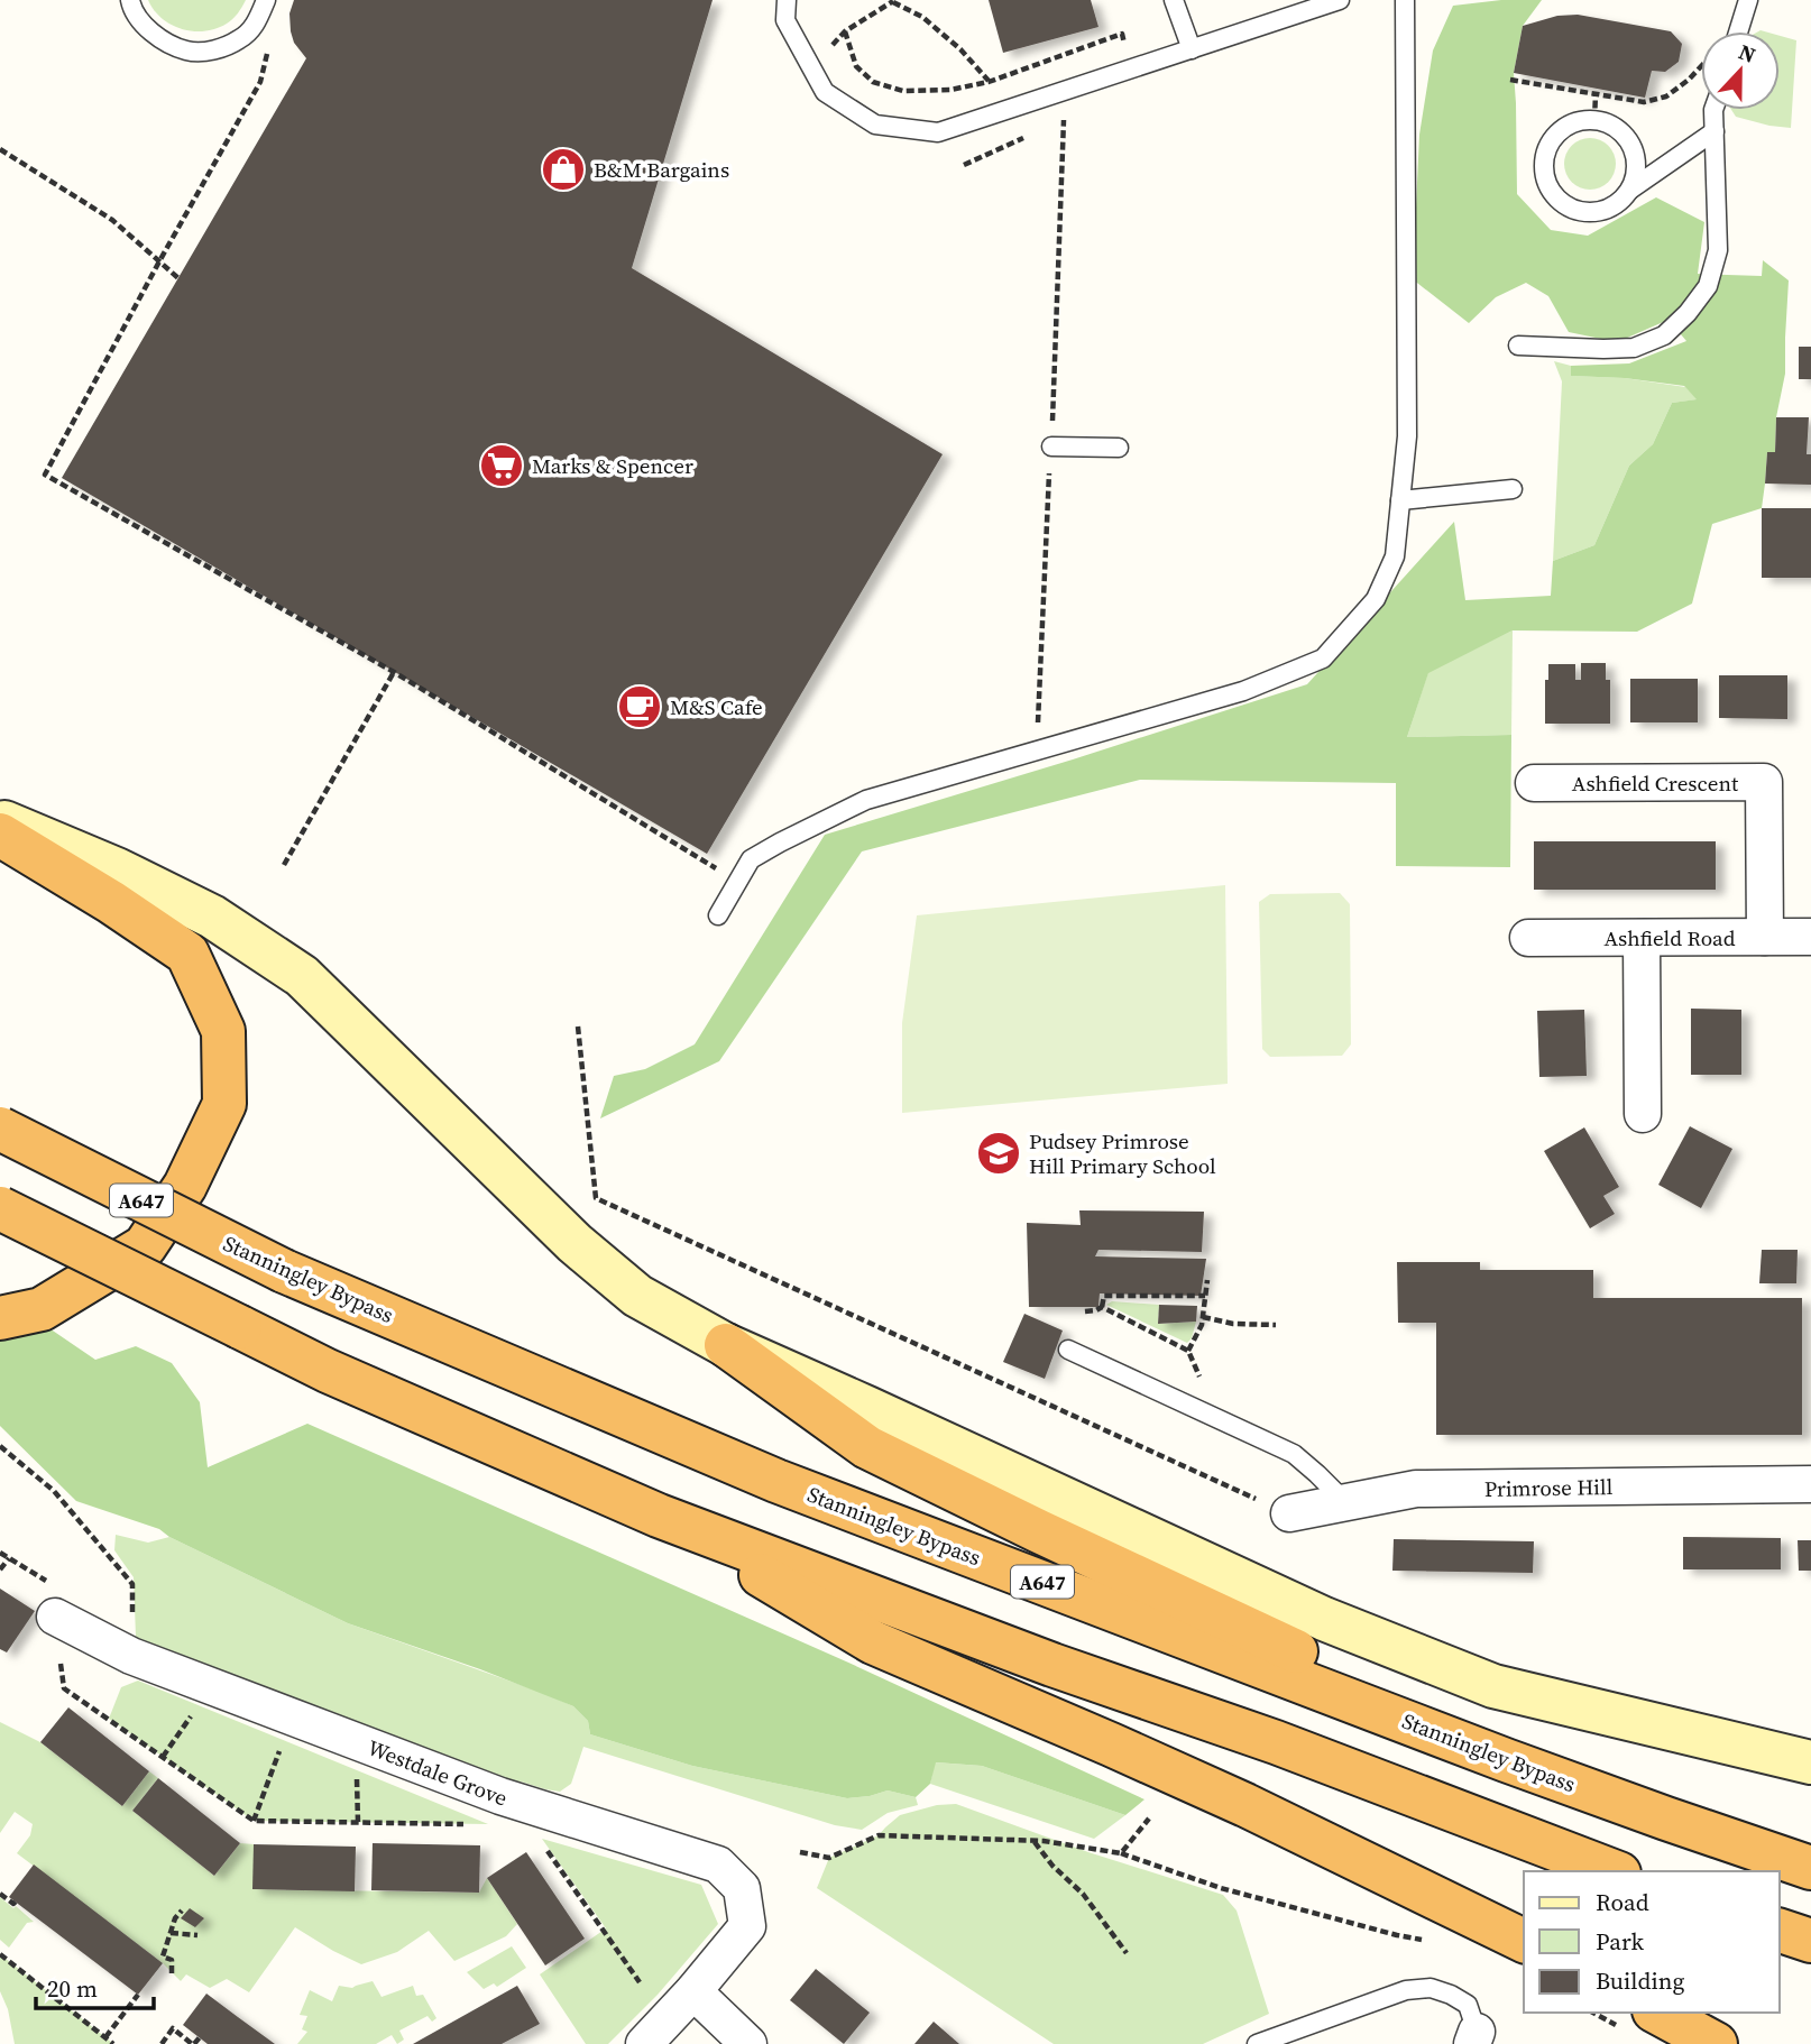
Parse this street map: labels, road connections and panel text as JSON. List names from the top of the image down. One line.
{"streets":{"highway":["A647","Stanningley Bypass"],"street":["Ashfield Crescent","Ashfield Road","Primrose Hill","Westdale Grove"]},"crossings":[["Ashfield Crescent","Ashfield Road"],["A647","Stanningley Bypass"]],"places":{"shop":["B&M Bargains"],"supermarket":["Marks & Spencer"],"cafe":["M&S Cafe"],"school or university":["Pudsey Primrose Hill Primary School"]},"legend":["Road","Park","Building"],"scale_bar":"20 m","north":"top"}
